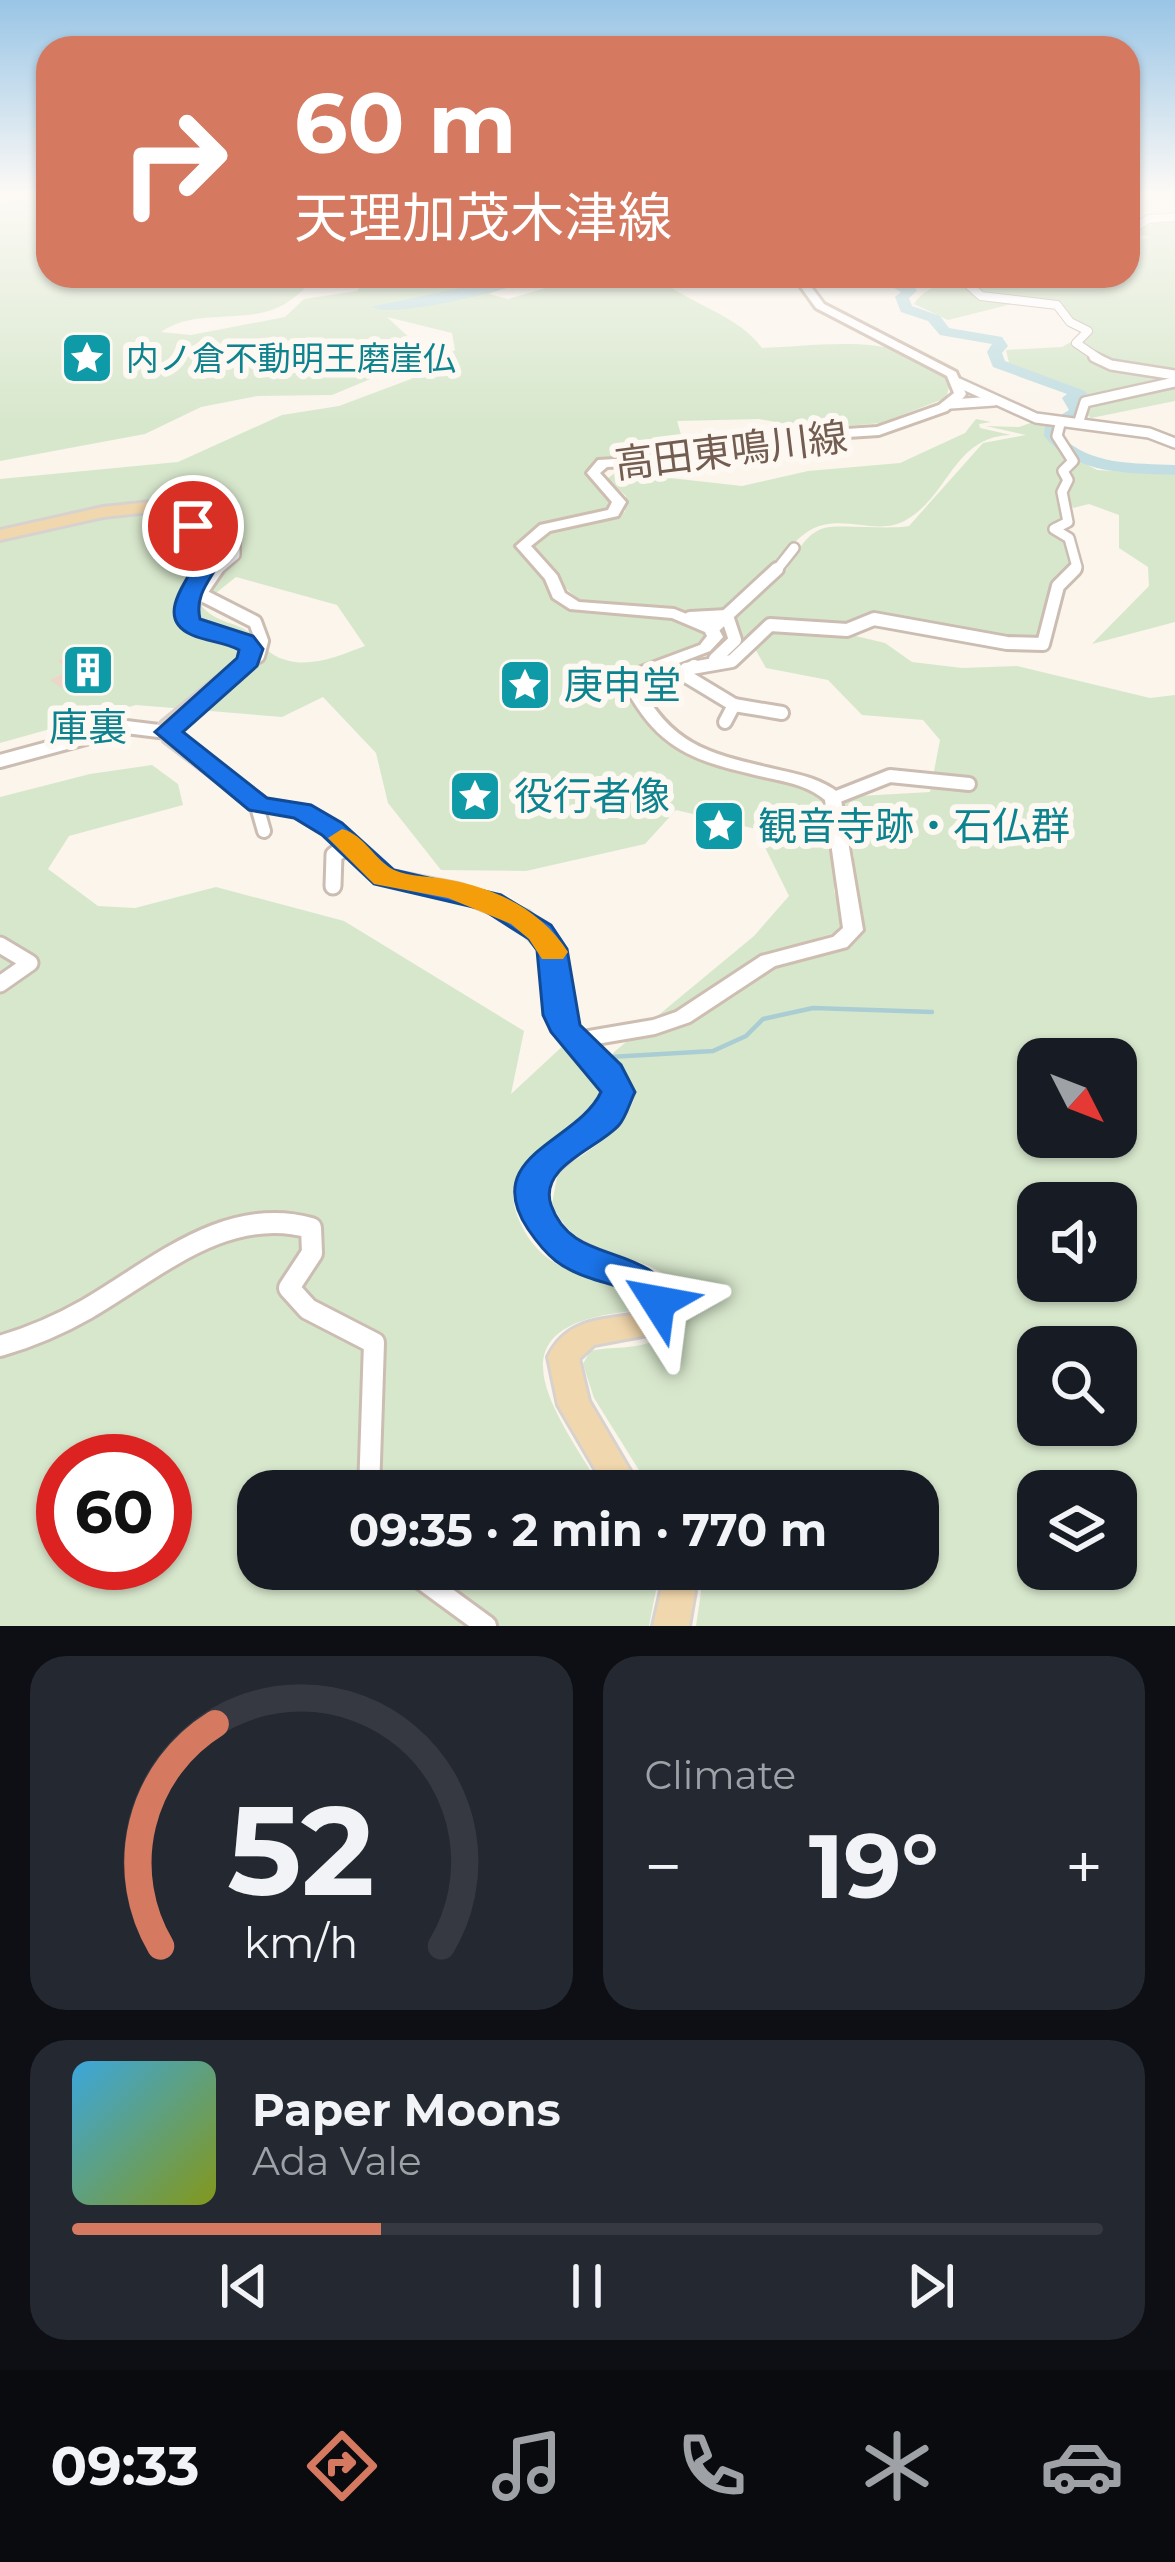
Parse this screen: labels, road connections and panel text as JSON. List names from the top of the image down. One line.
{"streets":{"main road":["高田東鳴川線"]},"places":{"place":["内ノ倉不動明王磨崖仏","庚申堂","役行者像","観音寺跡・石仏群"],"building":["庫裏"]},"north":"bottom right","page":{"turn":["60 m","天理加茂木津線"],"limit":"60","trip":"09:35 · 2 min · 770 m","tile":"Climate","heat":["−","19°","+"],"song":["Paper Moons","Ada Vale"],"tabs":"09:33","gauge":["52","km/h"]}}
